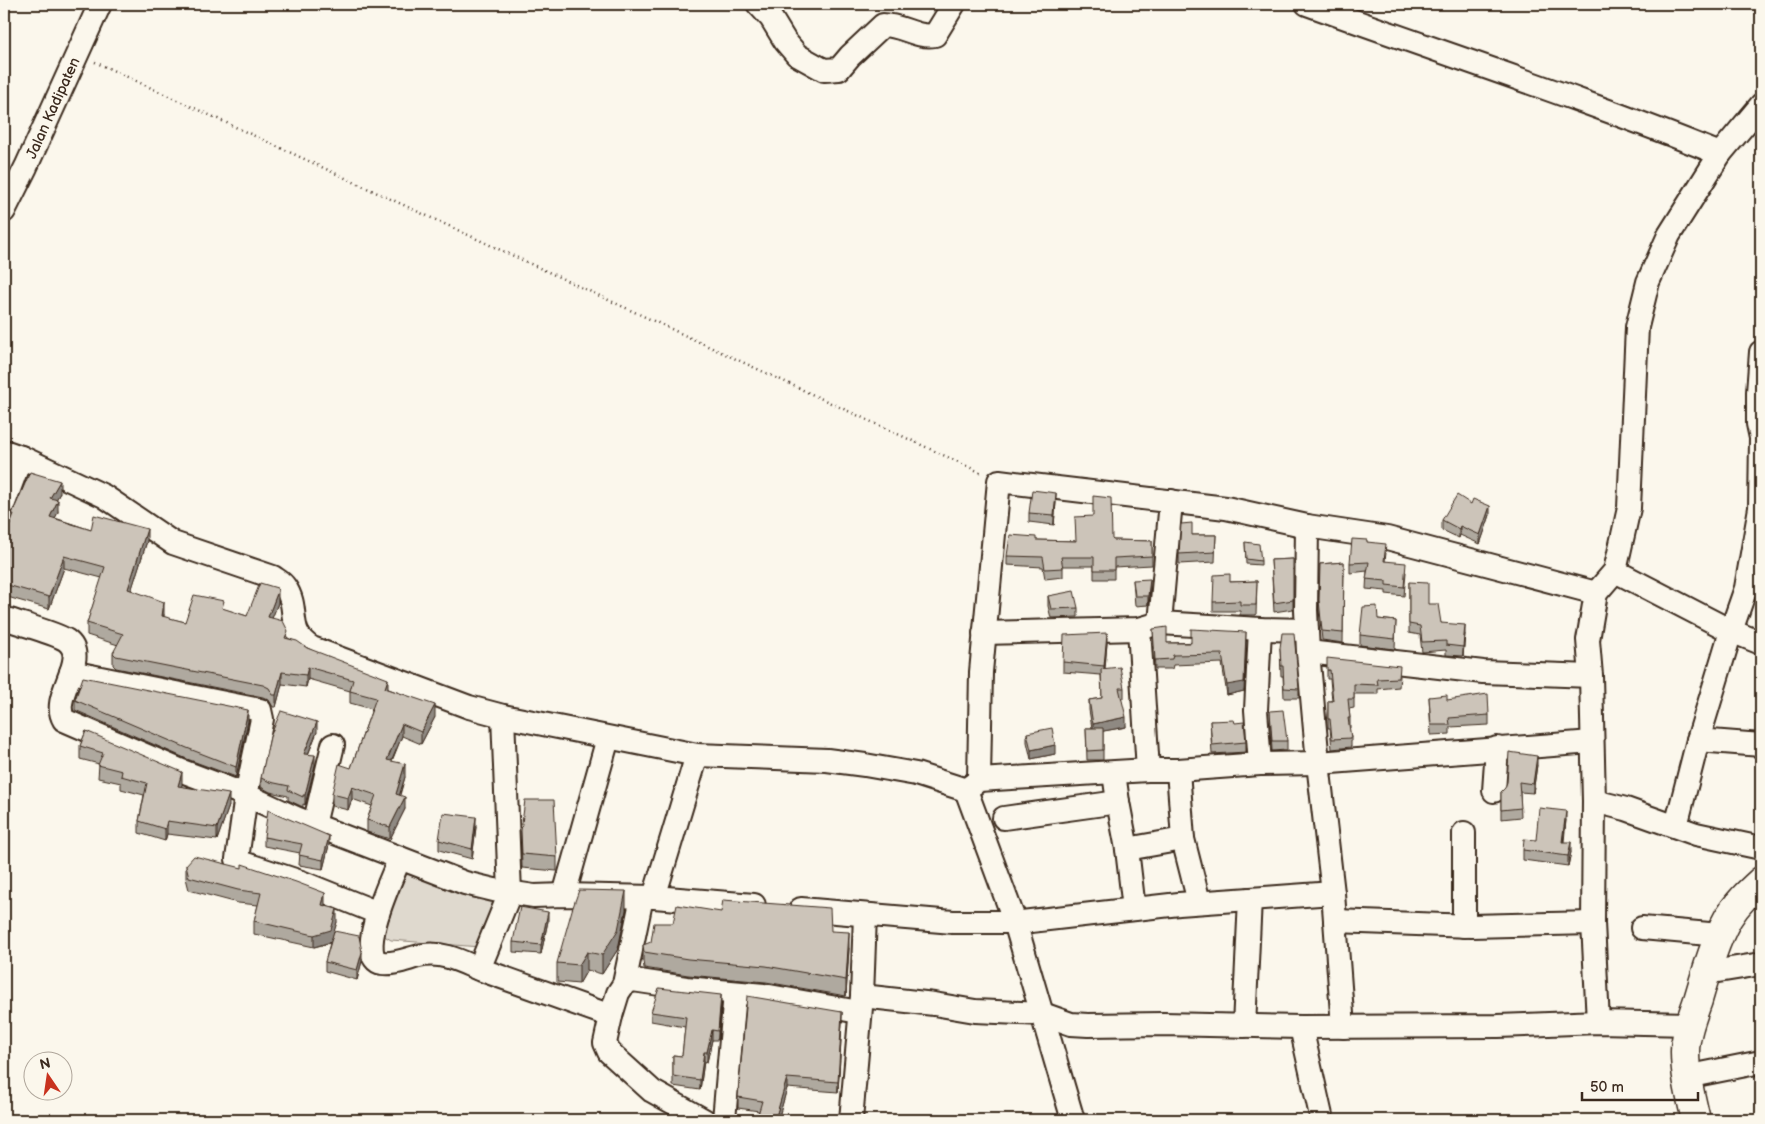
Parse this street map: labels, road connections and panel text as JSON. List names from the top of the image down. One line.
{"streets":{"street":["Jalan Kadipaten"]},"scale_bar":"50 m","north":"top"}
